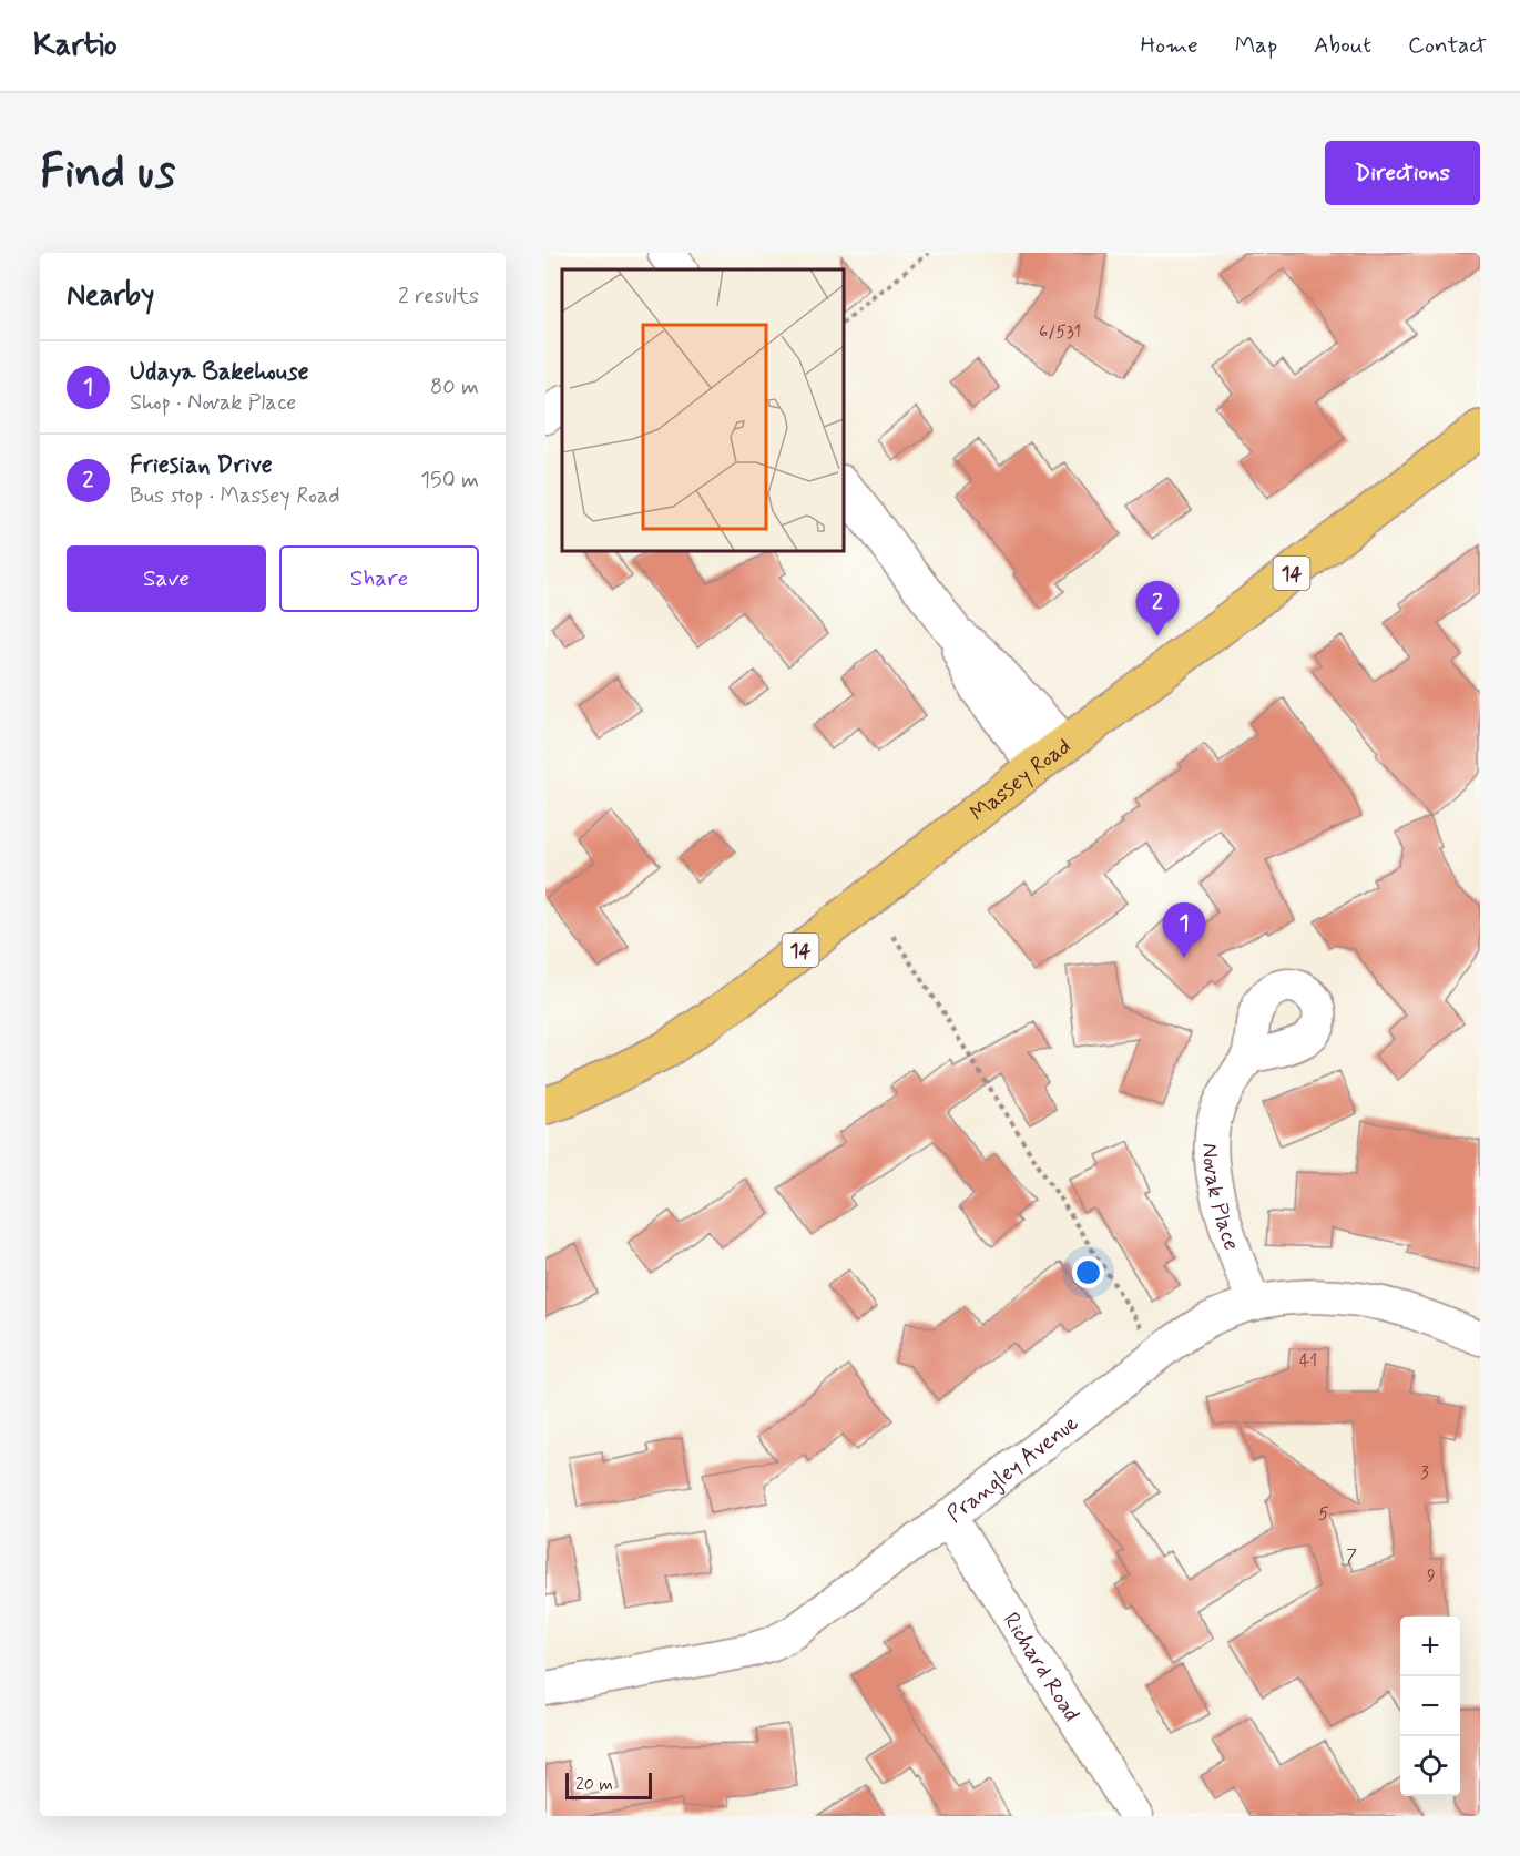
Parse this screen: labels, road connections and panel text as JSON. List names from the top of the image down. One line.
{"streets":{"main road":["14","Massey Road"],"street":["Novak Place","Prangley Avenue","Richard Road"]},"crossings":[["Novak Place","Prangley Avenue"],["Prangley Avenue","Richard Road"]],"house_numbers":["6/531","41","3","5","7","9"],"scale_bar":"20 m","page":{"header":"Kartio","nav":["Home","Map","About","Contact"],"buttons":["Directions",["Save","Share"]],"title":"Find us","heading":["Nearby","2 results"],"list":[{"mark":"1","name":"Udaya Bakehouse","note":"Shop · Novak Place","value":"80 m"},{"mark":"2","name":"Friesian Drive","note":"Bus stop · Massey Road","value":"150 m"}],"pins":["2","1"],"map_buttons":["+","−"],"scale":"20 m"}}
